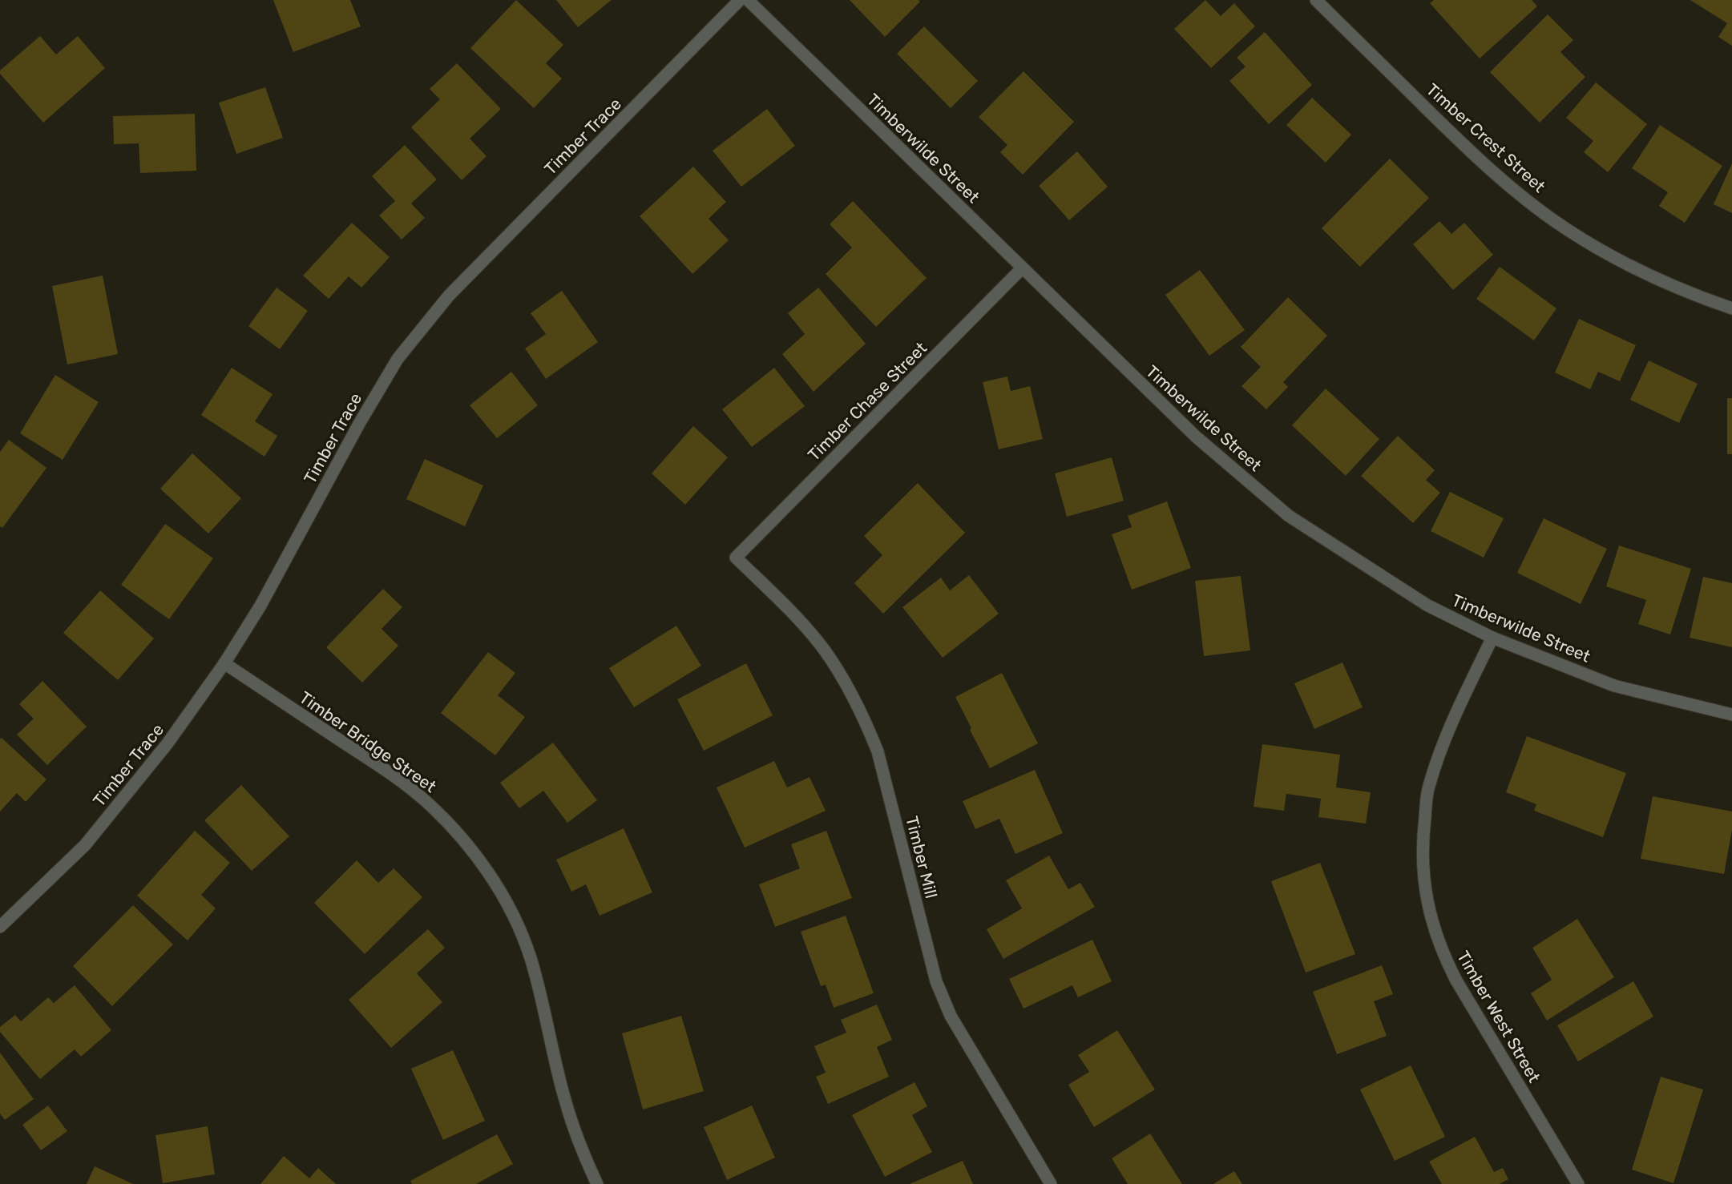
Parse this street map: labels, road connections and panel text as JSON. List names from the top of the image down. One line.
{"streets":{"street":["Timber Trace","Timber Crest Street","Timberwilde Street","Timber Chase Street","Timber Bridge Street","Timber Mill","Timber West Street"]},"crossings":[["Timber Trace","Timber Bridge Street"],["Timberwilde Street","Timber Chase Street"],["Timberwilde Street","Timber West Street"],["Timber Chase Street","Timber Mill"]]}
